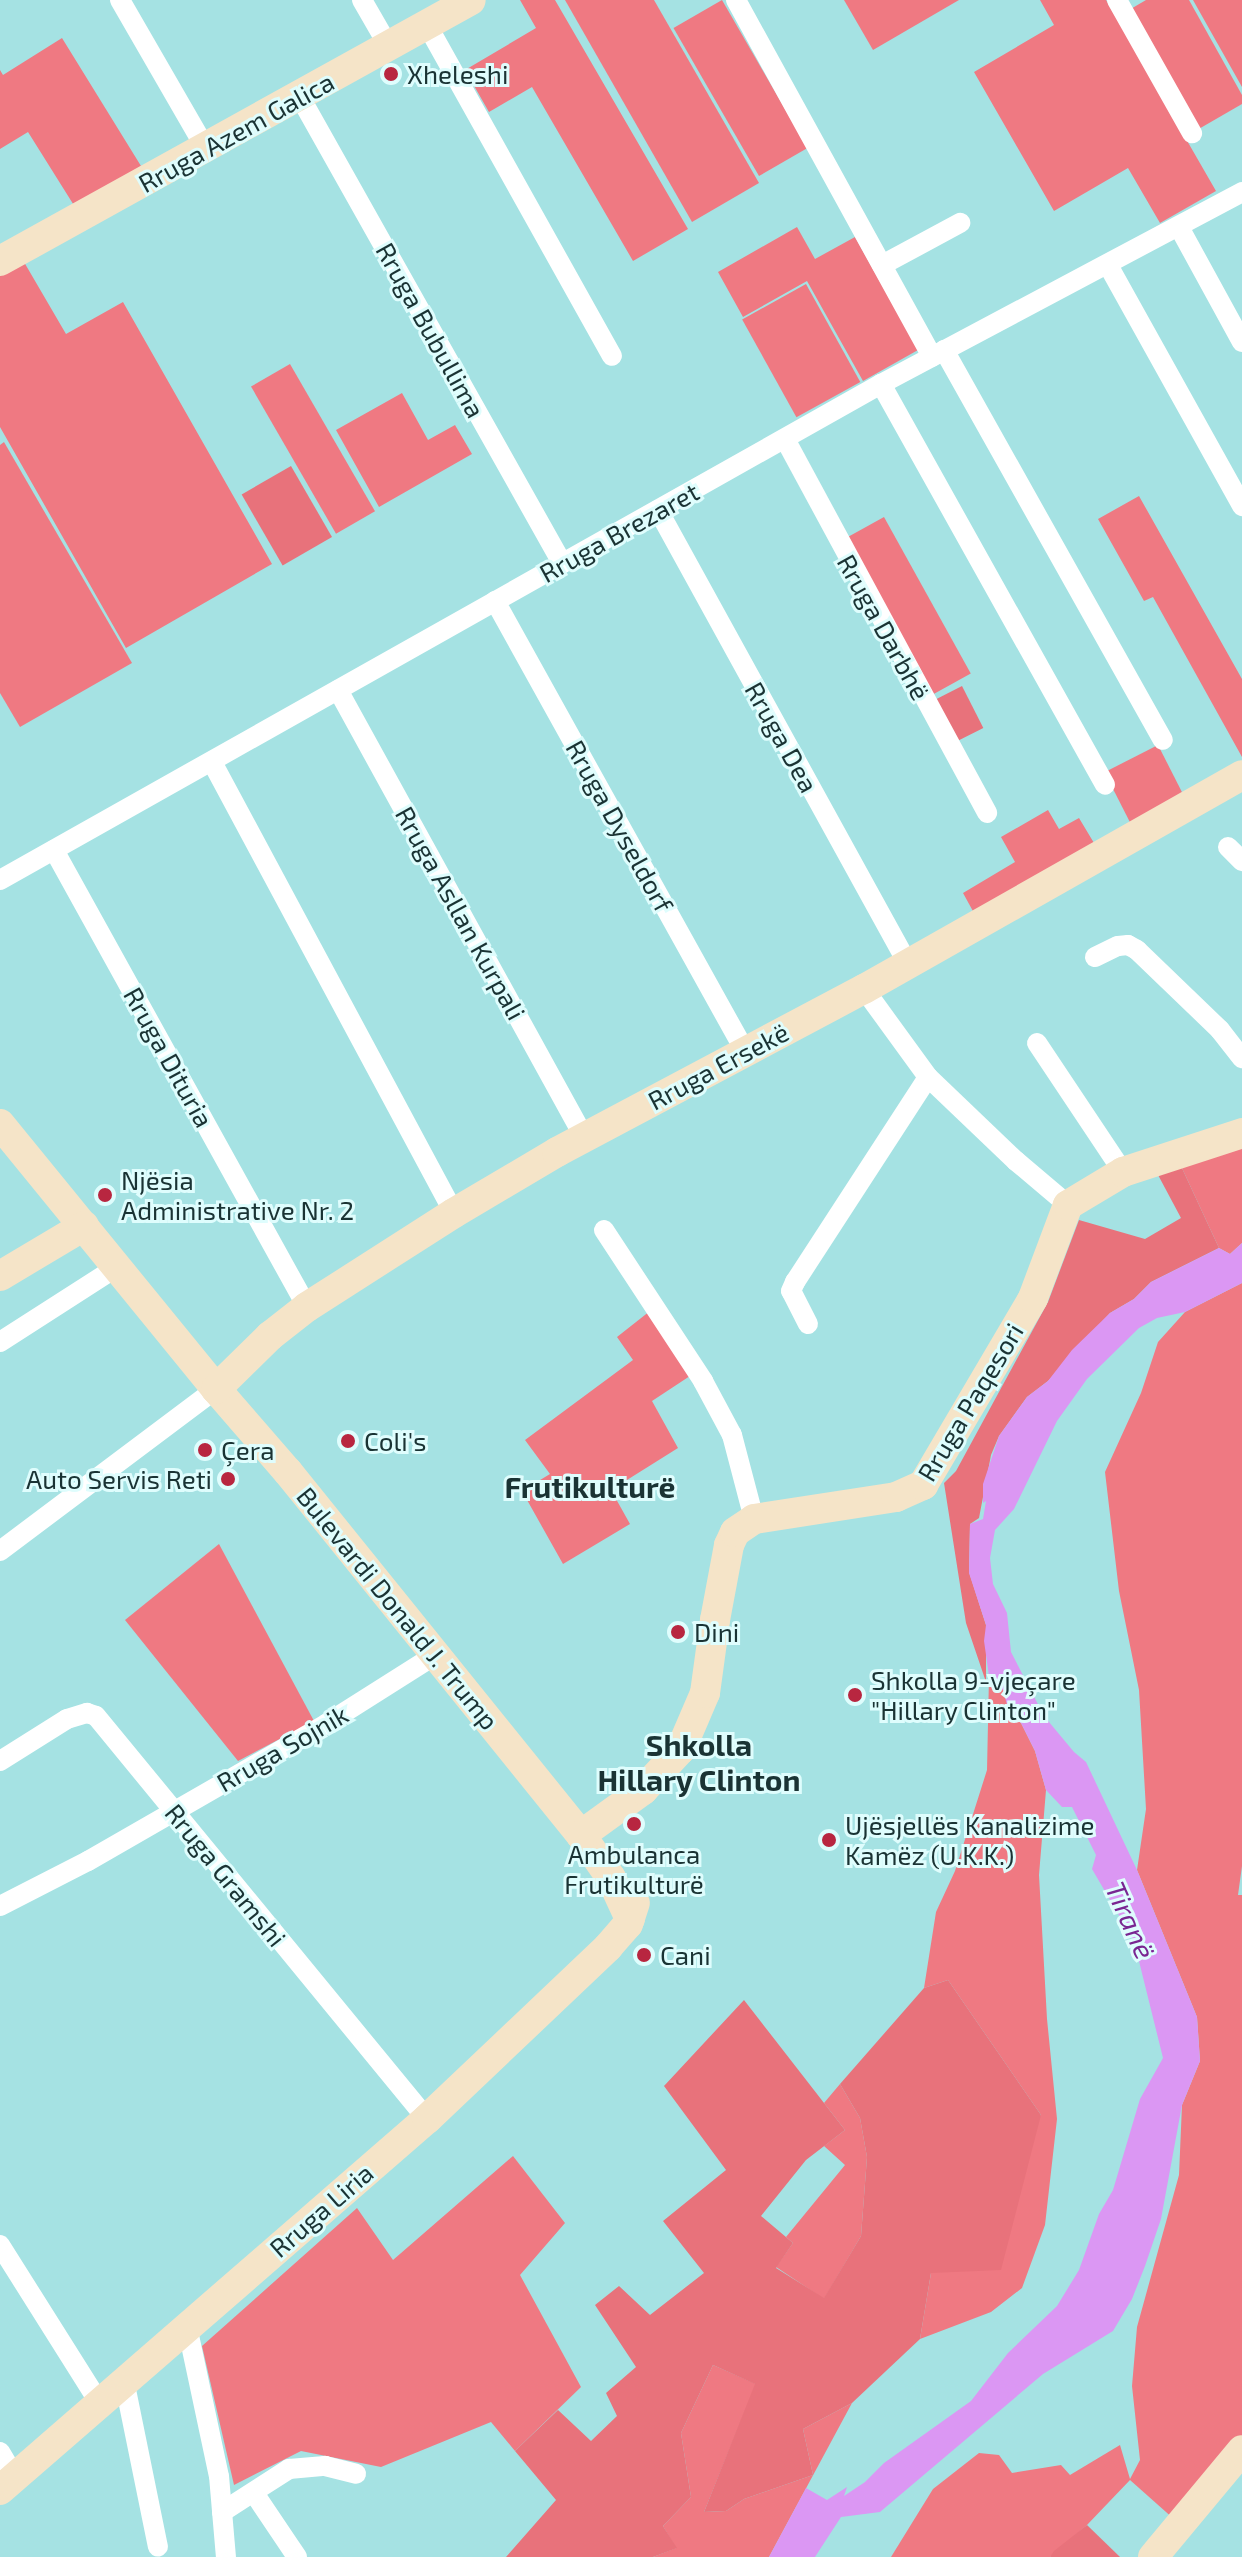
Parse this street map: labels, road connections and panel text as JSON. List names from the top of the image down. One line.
{"streets":{"street":["Rruga Azem Galica","Rruga Bubullima","Rruga Brezaret","Rruga Darbhë","Rruga Dea","Rruga Dyseldorf","Rruga Asllan Kurpali","Rruga Dituria","Rruga Ersekë","Rruga Paqesori","Bulevardi Donald J. Trump","Rruga Sojnik","Rruga Gramshi","Rruga Liria"]},"crossings":[["Rruga Azem Galica","Rruga Bubullima"],["Rruga Bubullima","Rruga Brezaret"],["Rruga Brezaret","Rruga Darbhë"],["Rruga Brezaret","Rruga Dea"],["Rruga Brezaret","Rruga Dyseldorf"],["Rruga Brezaret","Rruga Asllan Kurpali"],["Rruga Brezaret","Rruga Dituria"],["Rruga Dea","Rruga Ersekë"],["Rruga Dyseldorf","Rruga Ersekë"],["Rruga Asllan Kurpali","Rruga Ersekë"],["Rruga Dituria","Rruga Ersekë"],["Rruga Ersekë","Bulevardi Donald J. Trump"],["Bulevardi Donald J. Trump","Rruga Sojnik"],["Bulevardi Donald J. Trump","Rruga Liria"],["Rruga Sojnik","Rruga Gramshi"],["Rruga Gramshi","Rruga Liria"]],"districts":["Frutikulturë","Shkolla Hillary Clinton"],"water":["Tiranë"],"places":["Xheleshi","Njësia Administrative Nr. 2","Coli's","Çera","Auto Servis Reti","Dini","Shkolla 9-vjeçare \"Hillary Clinton\"","Ambulanca Frutikulturë","Ujësjellës Kanalizime Kamëz (U.K.K.)","Cani"]}
